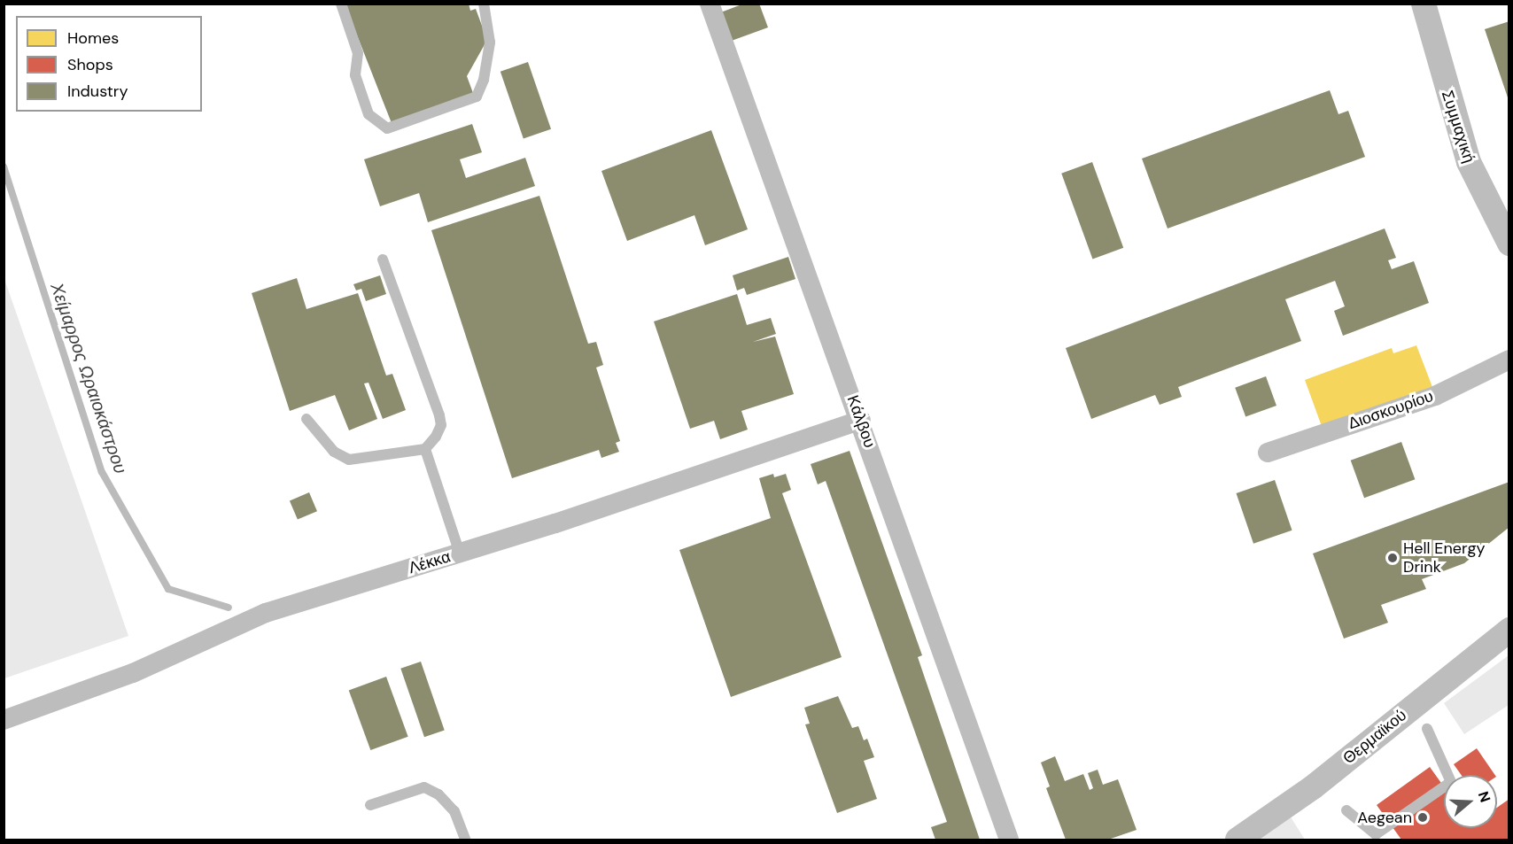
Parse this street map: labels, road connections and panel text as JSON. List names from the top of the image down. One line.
{"streets":{"street":["Συμμαχική","Διοσκουρίου","Κάλβου","Λέκκα","Θερμαϊκού"]},"crossings":[["Κάλβου","Λέκκα"]],"water":["Χείμαρρος Ωραιοκάστρου"],"places":["Hell Energy Drink","Aegean"],"legend":["Homes","Shops","Industry"],"north":"right"}
